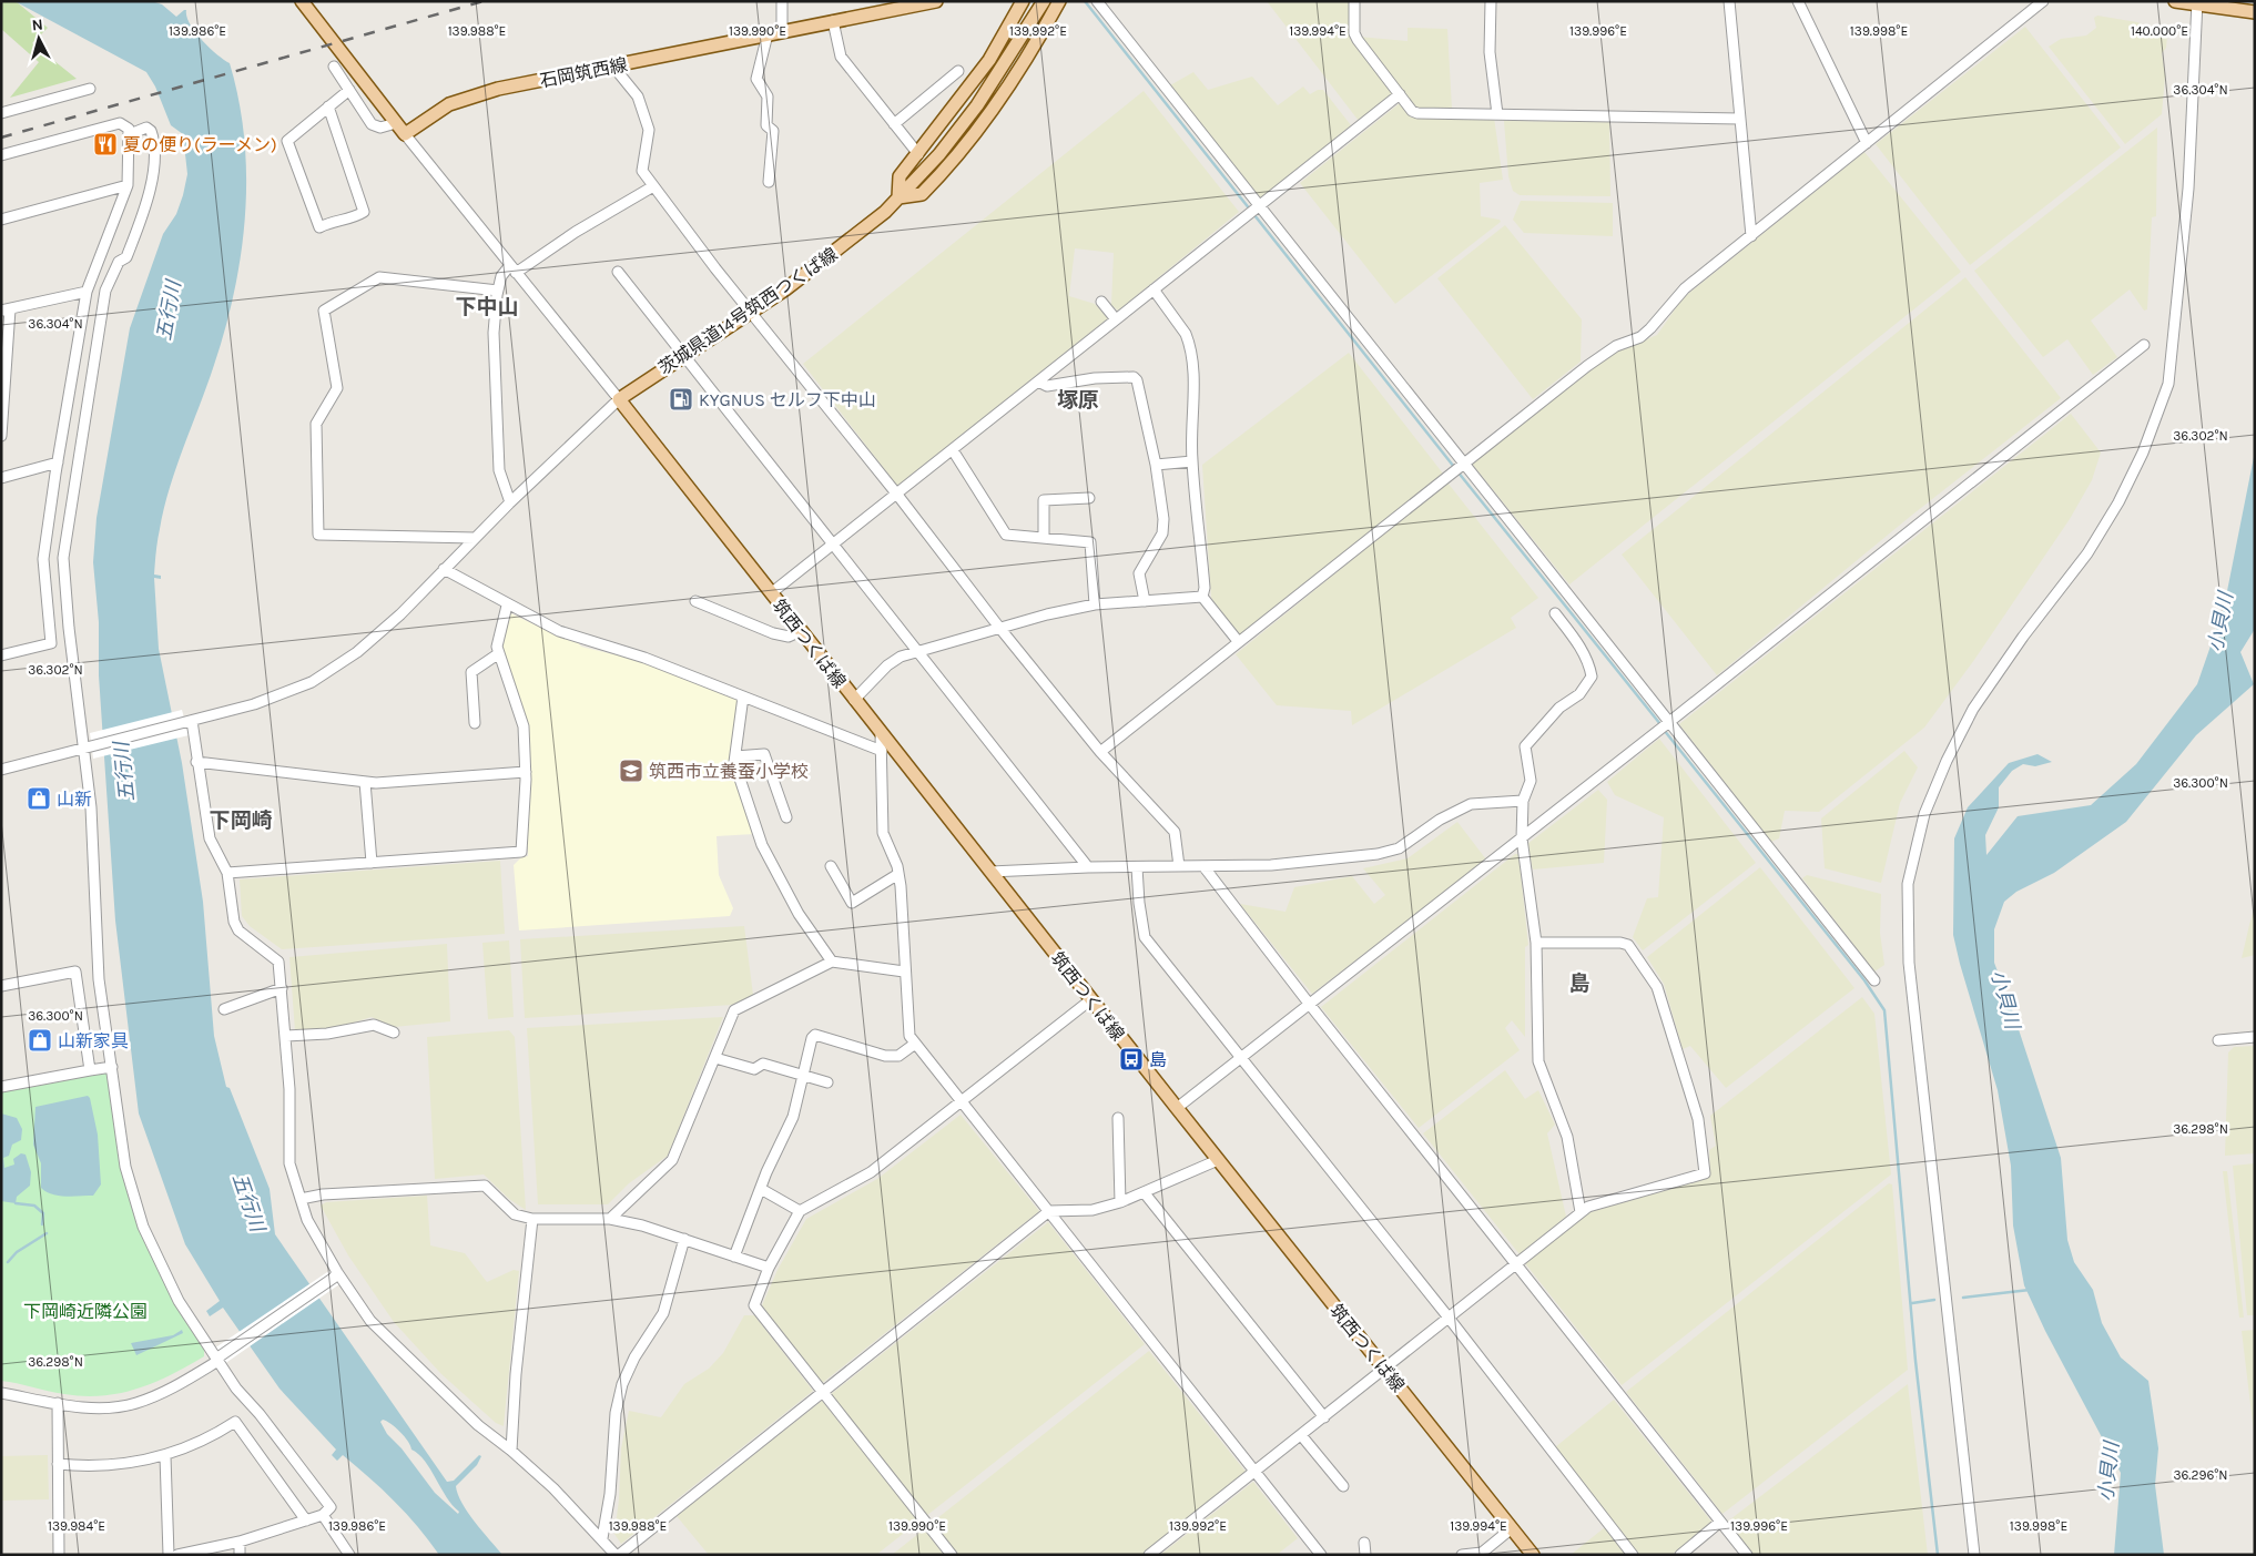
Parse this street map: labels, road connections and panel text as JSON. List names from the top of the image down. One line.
{"streets":{"main road":["石岡筑西線","茨城県道14号筑西つくば線","筑西つくば線"]},"crossings":[["茨城県道14号筑西つくば線","筑西つくば線"]],"districts":["下中山","塚原","下岡崎","島"],"water":["五行川","小貝川"],"parks":["下岡崎近隣公園"],"places":{"restaurant":["夏の便り(ラーメン)"],"fuel station":["KYGNUS セルフ下中山"],"school or university":["筑西市立養蚕小学校"],"shop":["山新","山新家具"],"bus stop":["島"]},"north":"top","coordinates":["139.986°E","139.988°E","139.990°E","139.992°E","139.994°E","139.996°E","139.998°E","140.000°E","36.304°N","36.302°N","36.300°N","36.298°N","36.296°N","139.984°E"]}
